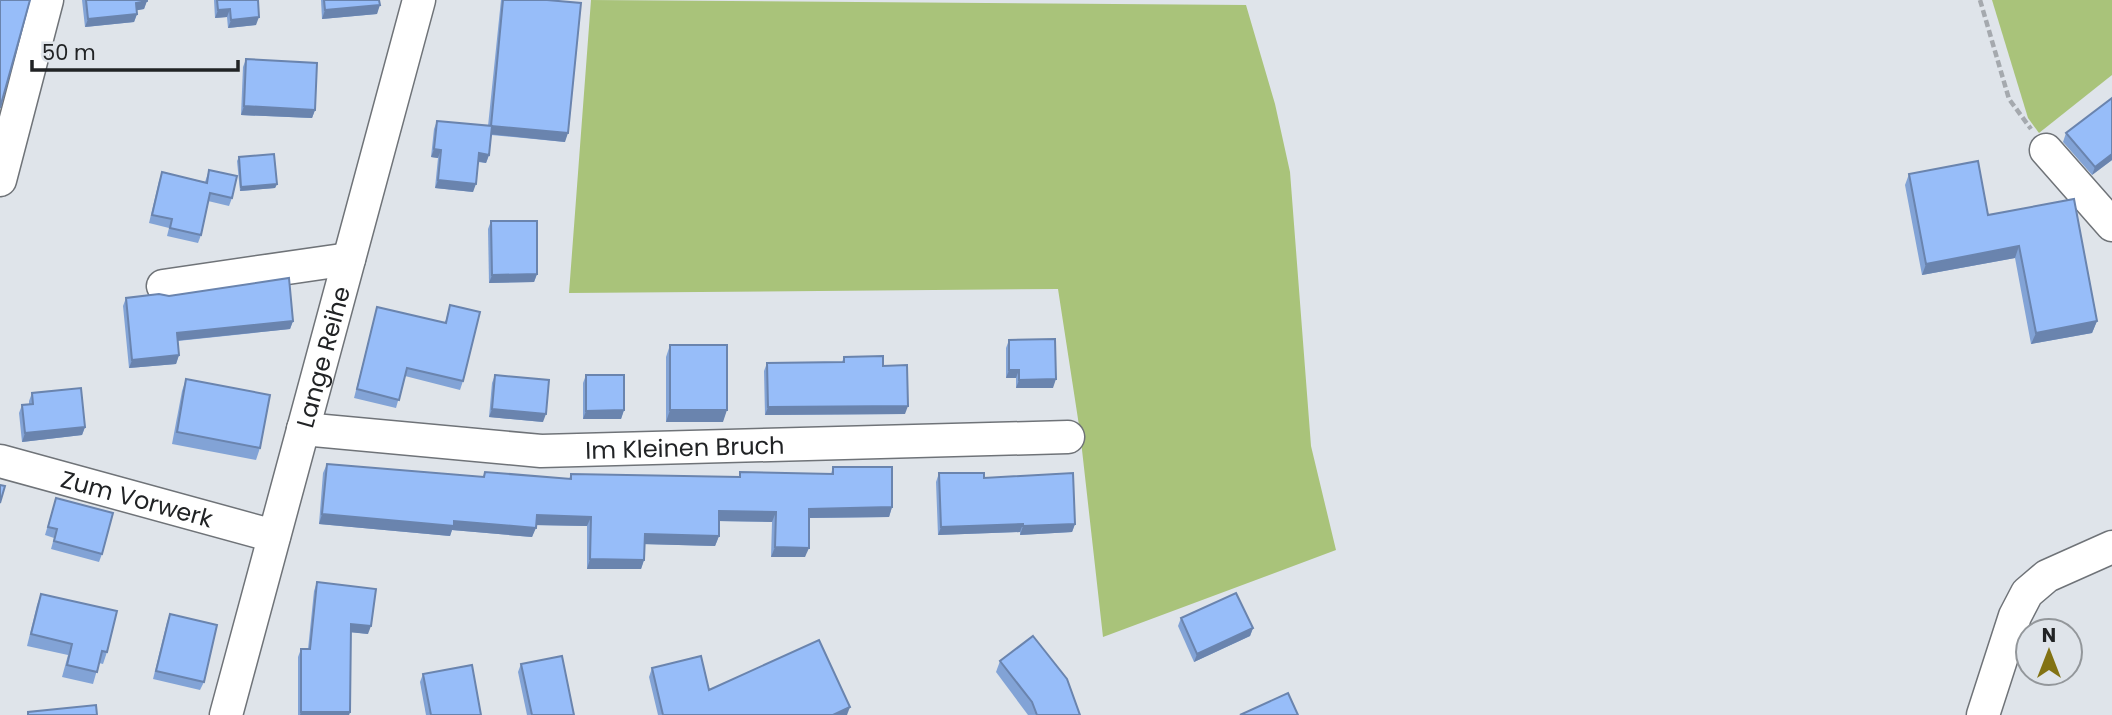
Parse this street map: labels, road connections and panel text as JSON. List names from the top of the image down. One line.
{"streets":{"street":["Lange Reihe","Im Kleinen Bruch","Zum Vorwerk"]},"crossings":[["Lange Reihe","Im Kleinen Bruch"],["Lange Reihe","Zum Vorwerk"]],"scale_bar":"50 m","north":"top"}
